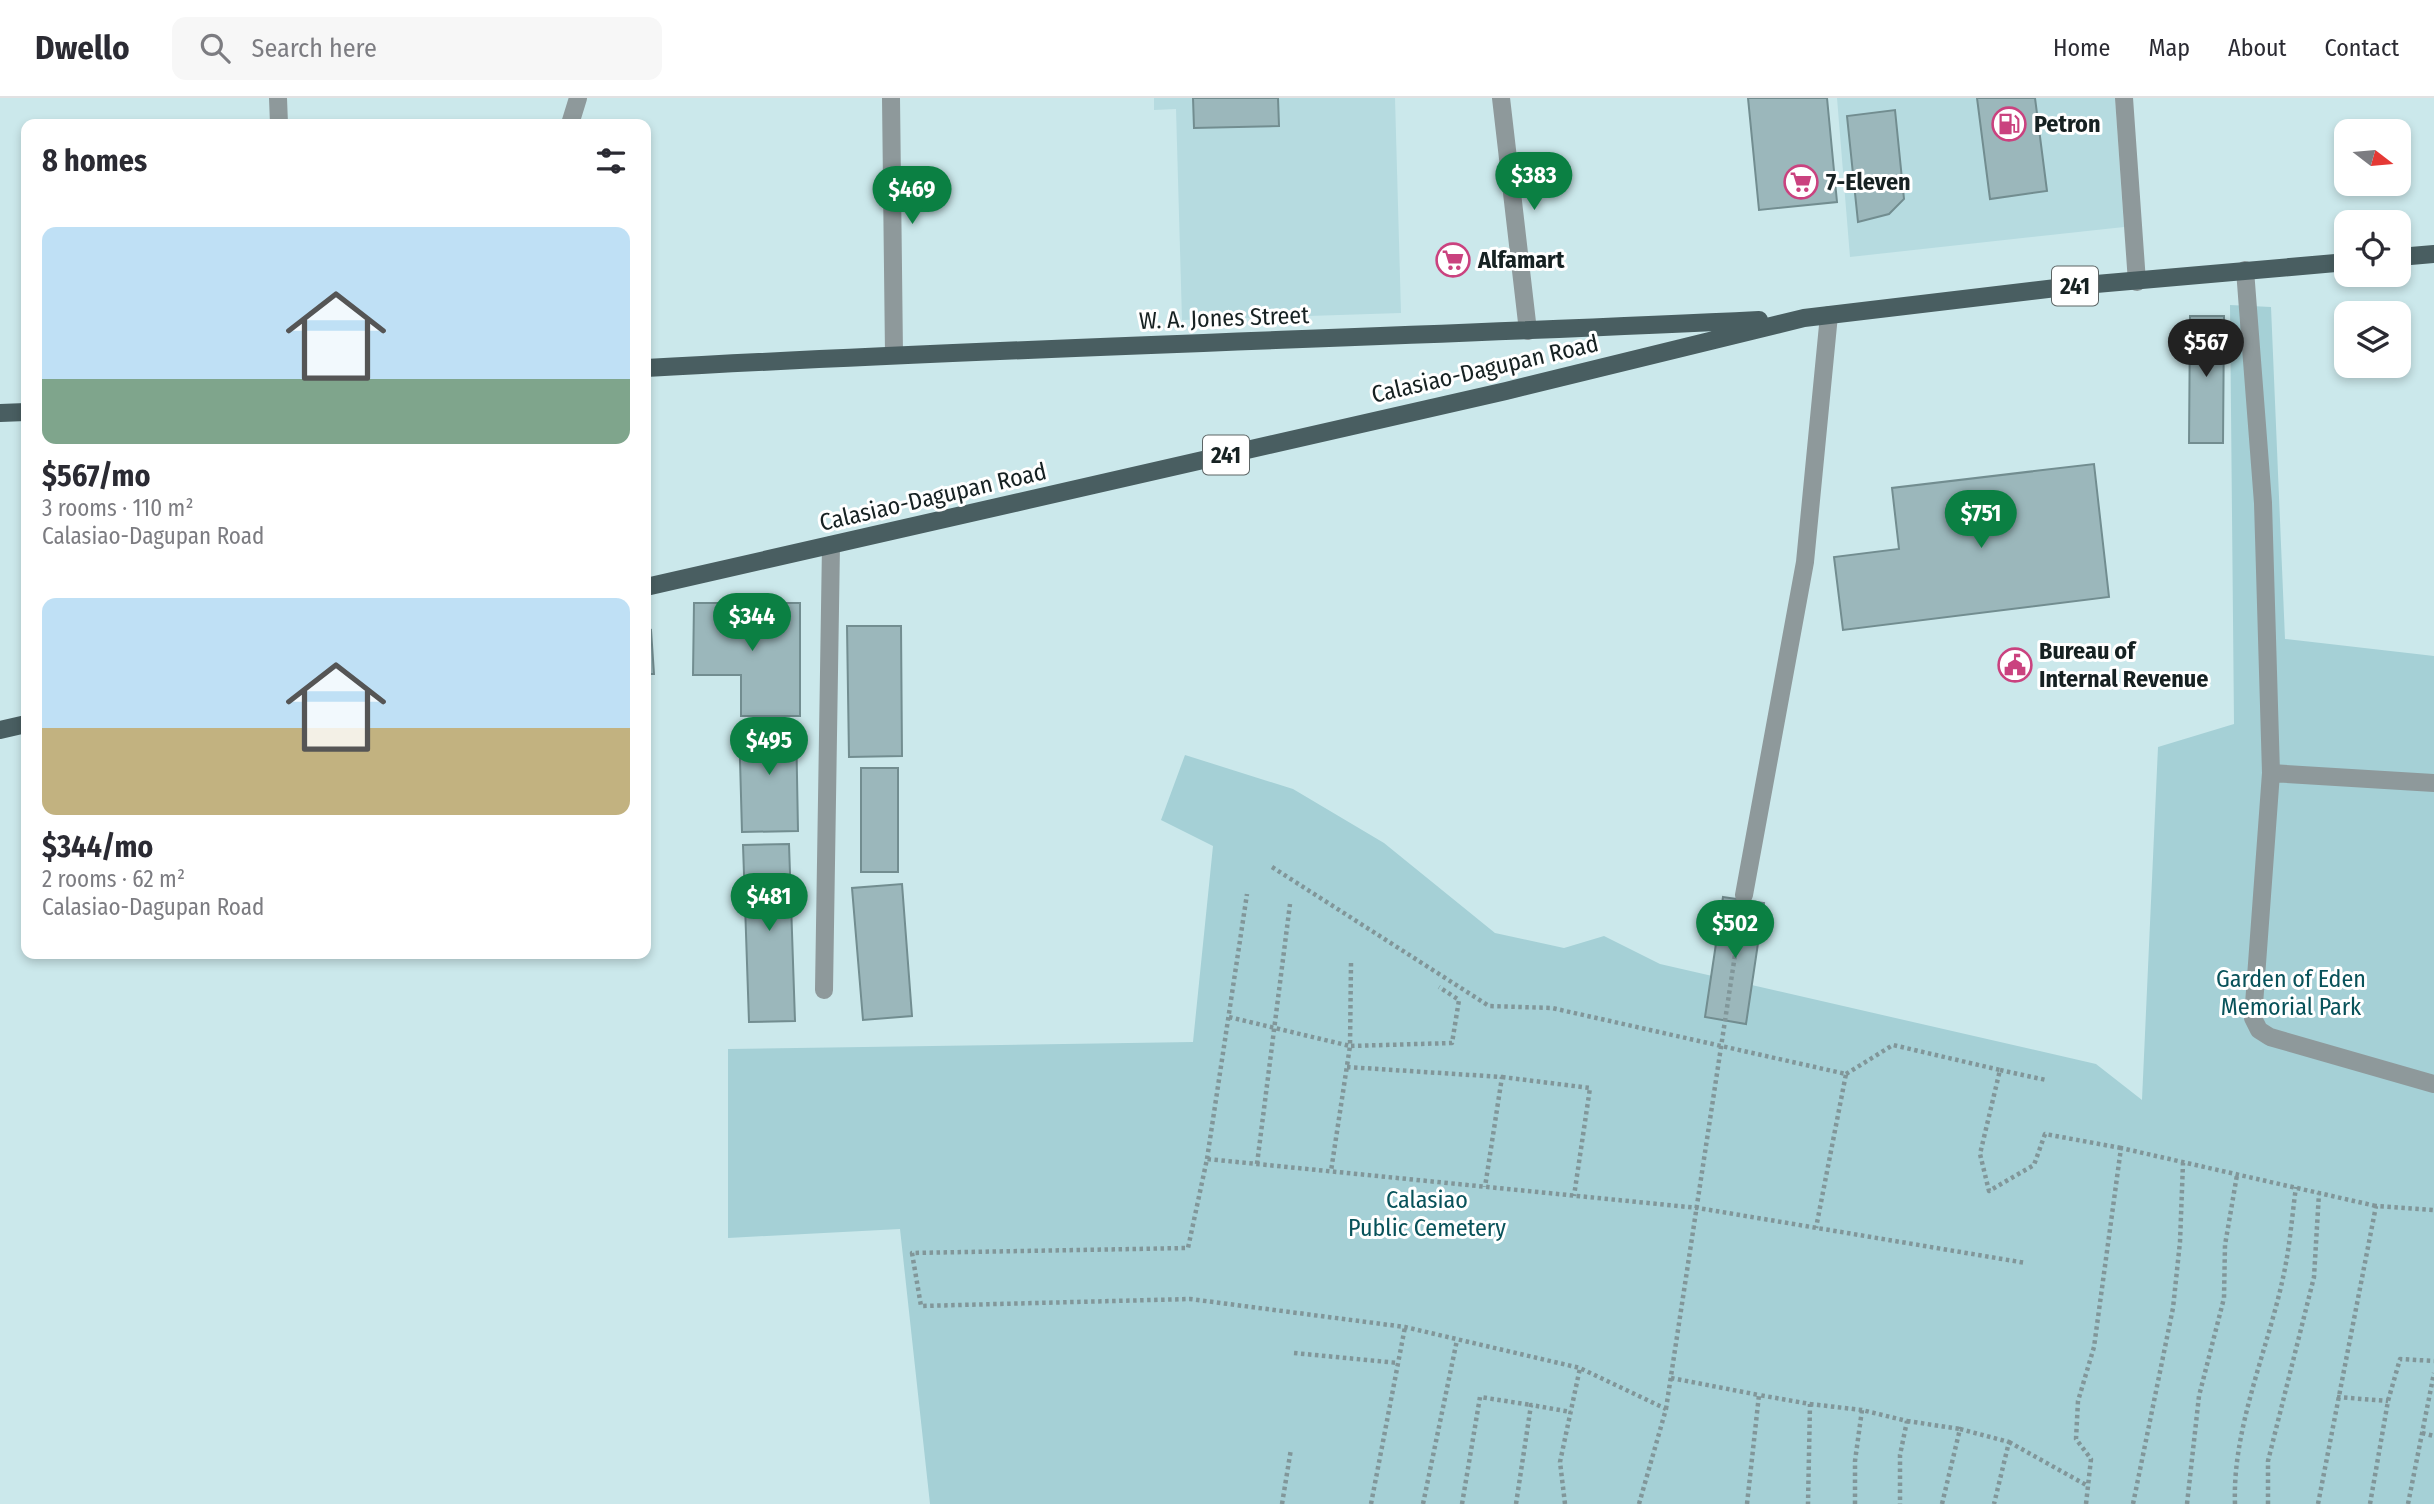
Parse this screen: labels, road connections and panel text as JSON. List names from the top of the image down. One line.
{"streets":{"main road":["241","W. A. Jones Street","Calasiao-Dagupan Road"]},"crossings":[["W. A. Jones Street","Calasiao-Dagupan Road"]],"parks":["Garden of Eden Memorial Park","Calasiao Public Cemetery"],"places":{"fuel station":["Petron"],"supermarket":["7-Eleven","Alfamart"],"public building":["Bureau of Internal Revenue"]},"north":"right","page":{"header":"Dwello","search":"Search here","nav":["Home","Map","About","Contact"],"heading":"8 homes","price":["$383","$469","$567","$751","$344","$495","$481","$502"],"list":[{"name":"$567/mo","note":"3 rooms · 110 m² · Calasiao-Dagupan Road"},{"name":"$344/mo","note":"2 rooms · 62 m² · Calasiao-Dagupan Road"}]}}
